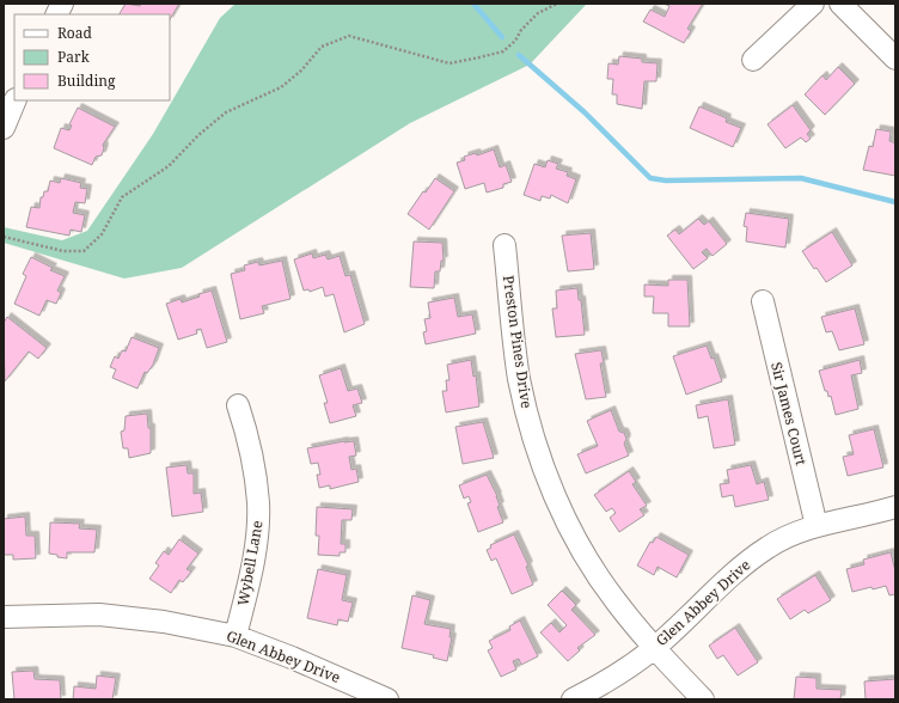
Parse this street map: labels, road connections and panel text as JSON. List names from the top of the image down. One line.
{"streets":{"street":["Preston Pines Drive","Sir James Court","Wybell Lane","Glen Abbey Drive"]},"crossings":[["Preston Pines Drive","Glen Abbey Drive"],["Sir James Court","Glen Abbey Drive"],["Wybell Lane","Glen Abbey Drive"]],"legend":["Road","Park","Building"]}
